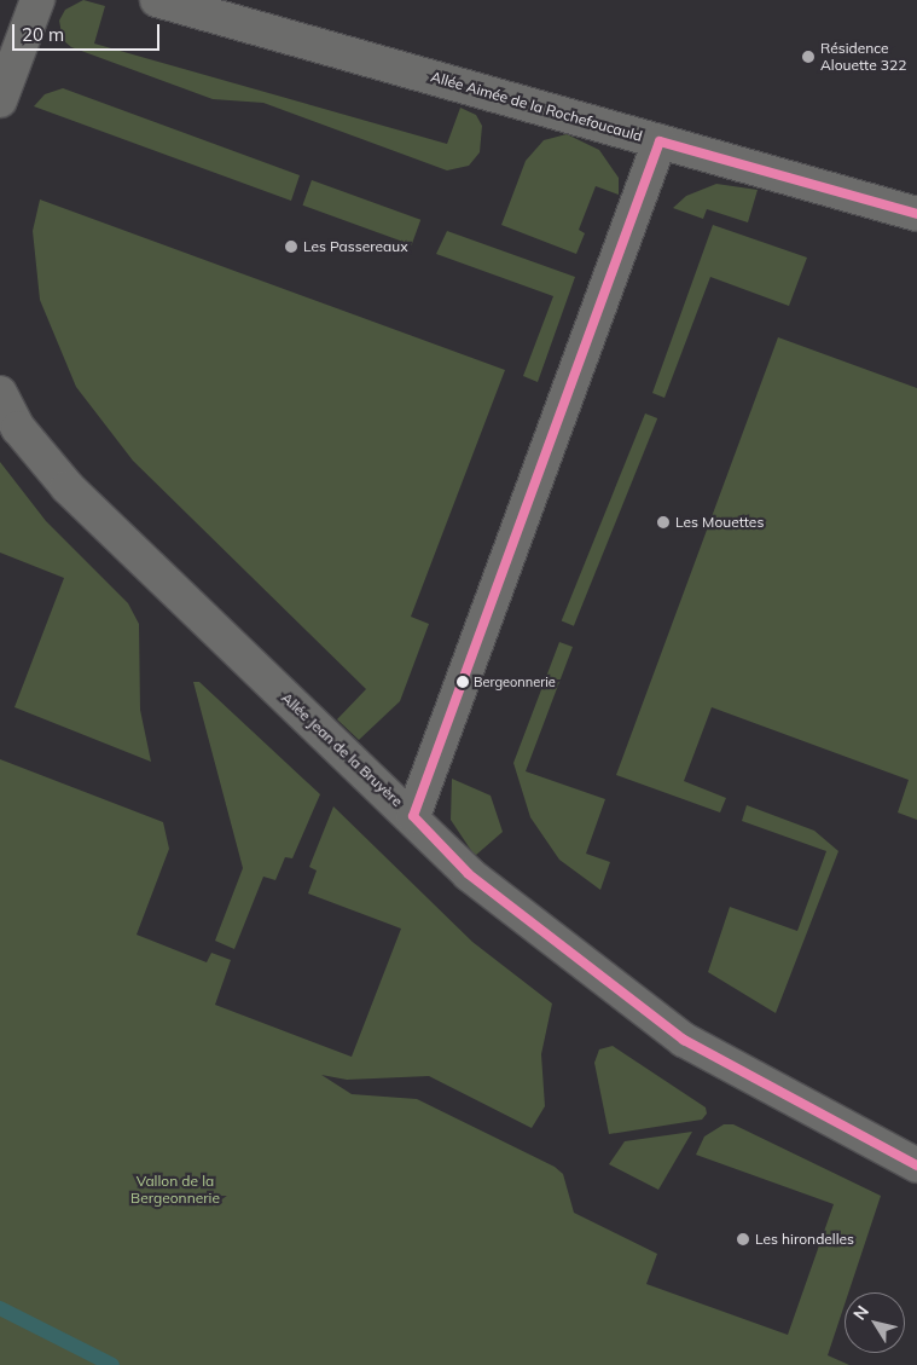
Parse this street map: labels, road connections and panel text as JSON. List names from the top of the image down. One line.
{"streets":{"street":["Allée Aimée de la Rochefoucauld","Allée Jean de la Bruyère"]},"parks":["Vallon de la Bergeonnerie"],"places":["Résidence Alouette 322","Les Passereaux","Les Mouettes","Bergeonnerie","Les hirondelles"],"scale_bar":"20 m","north":"top left"}
